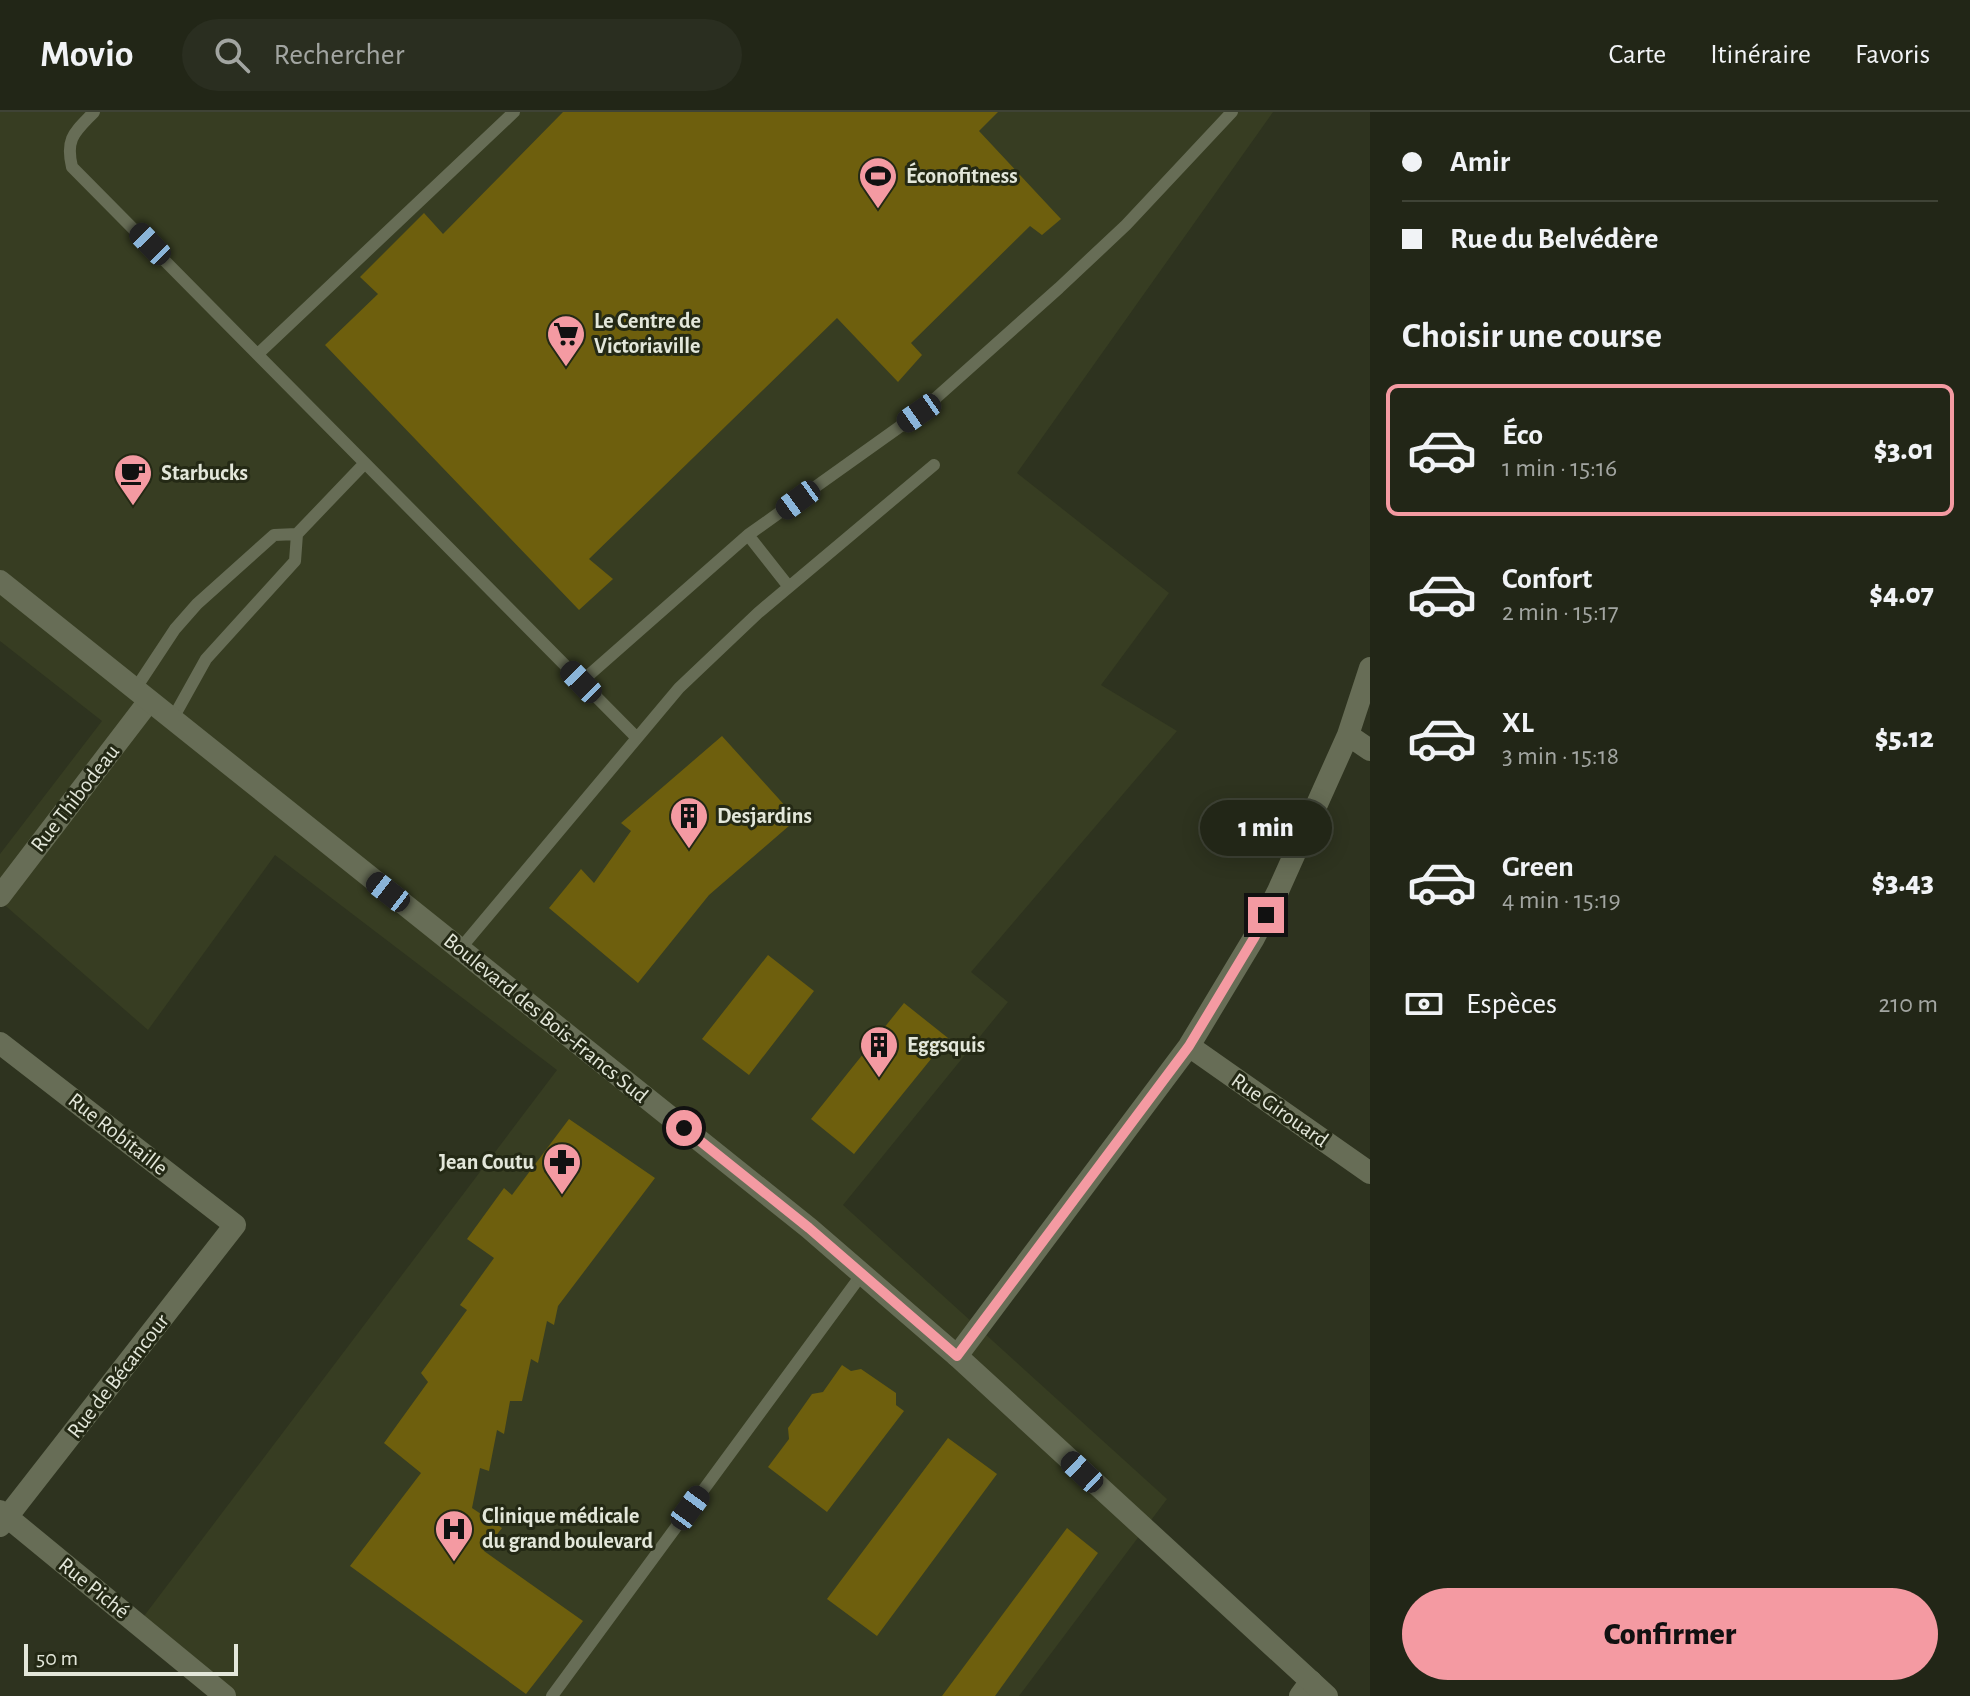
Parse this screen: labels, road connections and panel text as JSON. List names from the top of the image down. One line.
{"streets":{"street":["Rue Thibodeau","Boulevard des Bois-Francs Sud","Rue Girouard","Rue Robitaille","Rue de Bécancour","Rue Piché"]},"crossings":[["Rue Thibodeau","Boulevard des Bois-Francs Sud"],["Rue Robitaille","Rue de Bécancour"],["Rue de Bécancour","Rue Piché"]],"places":{"sports":["Éconofitness"],"supermarket":["Le Centre de Victoriaville"],"cafe":["Starbucks"],"building":["Desjardins","Eggsquis"],"pharmacy":["Jean Coutu"],"hospital":["Clinique médicale du grand boulevard"]},"scale_bar":"50 m","page":{"header":"Movio","search":"Rechercher","nav":["Carte","Itinéraire","Favoris"],"banner":["Amir","Rue du Belvédère"],"heading":"Choisir une course","list":[{"name":"Éco","note":"1 min · 15:16","value":"$3.01"},{"name":"Confort","note":"2 min · 15:17","value":"$4.07"},{"name":"XL","note":"3 min · 15:18","value":"$5.12"},{"name":"Green","note":"4 min · 15:19","value":"$3.43"}],"bubble":"1 min","pay":["Espèces","210 m"],"buttons":"Confirmer","scale":"50 m"}}
